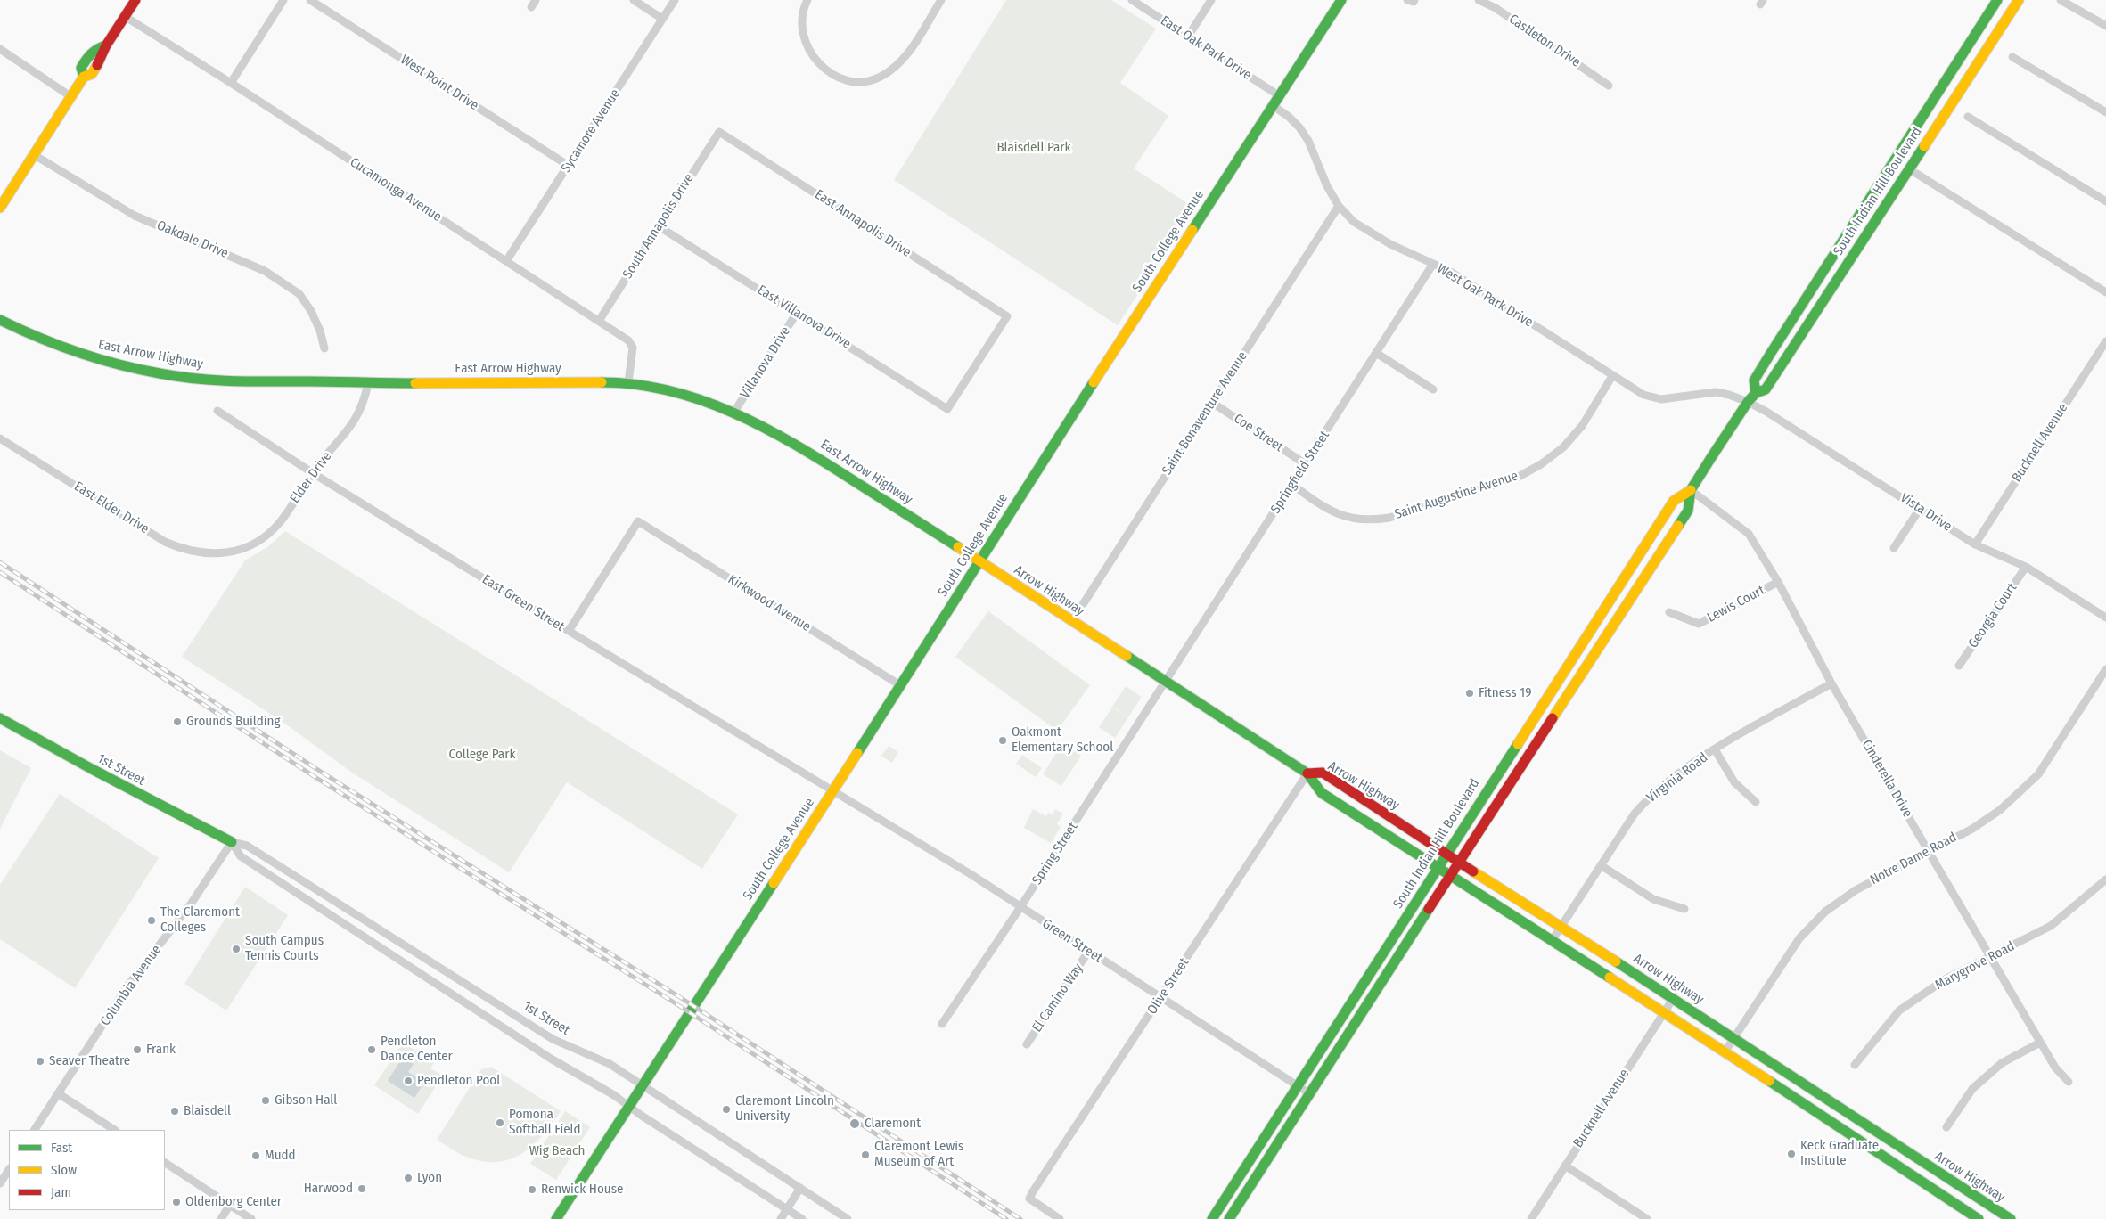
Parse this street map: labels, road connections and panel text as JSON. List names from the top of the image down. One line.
{"streets":{"main road":["South Indian Hill Boulevard","South College Avenue","East Arrow Highway","Arrow Highway","1st Street"],"street":["Castleton Drive","East Oak Park Drive","West Point Drive","Sycamore Avenue","Cucamonga Avenue","East Annapolis Drive","South Annapolis Drive","Oakdale Drive","West Oak Park Drive","East Villanova Drive","Villanova Drive","Saint Bonaventure Avenue","Coe Street","Bucknell Avenue","Springfield Street","Elder Drive","Saint Augustine Avenue","East Elder Drive","Vista Drive","East Green Street","Kirkwood Avenue","Lewis Court","Georgia Court","Virginia Road","Cinderella Drive","Spring Street","Notre Dame Road","Green Street","Marygrove Road","Columbia Avenue","Olive Street","El Camino Way"]},"crossings":[["East Oak Park Drive","South College Avenue"],["West Point Drive","Sycamore Avenue"],["Sycamore Avenue","Cucamonga Avenue"],["Cucamonga Avenue","South Annapolis Drive"],["Cucamonga Avenue","East Arrow Highway"],["South Indian Hill Boulevard","West Oak Park Drive"],["South Indian Hill Boulevard","Vista Drive"],["South Indian Hill Boulevard","Arrow Highway"],["South Indian Hill Boulevard","Cinderella Drive"],["South Indian Hill Boulevard","Green Street"],["East Annapolis Drive","South Annapolis Drive"],["East Annapolis Drive","East Villanova Drive"],["South Annapolis Drive","East Villanova Drive"],["South College Avenue","West Oak Park Drive"],["South College Avenue","East Arrow Highway"],["South College Avenue","Arrow Highway"],["South College Avenue","East Green Street"],["South College Avenue","Kirkwood Avenue"],["South College Avenue","1st Street"],["South College Avenue","Green Street"],["West Oak Park Drive","Saint Bonaventure Avenue"],["West Oak Park Drive","Springfield Street"],["West Oak Park Drive","Saint Augustine Avenue"],["West Oak Park Drive","Vista Drive"],["East Villanova Drive","Villanova Drive"],["East Arrow Highway","Villanova Drive"],["East Arrow Highway","Elder Drive"],["East Arrow Highway","Arrow Highway"],["Saint Bonaventure Avenue","Coe Street"],["Saint Bonaventure Avenue","Arrow Highway"],["Coe Street","Springfield Street"],["Bucknell Avenue","Vista Drive"],["Bucknell Avenue","Arrow Highway"],["Springfield Street","Saint Augustine Avenue"],["Springfield Street","Arrow Highway"],["Springfield Street","Spring Street"],["Elder Drive","East Elder Drive"],["Elder Drive","East Green Street"],["Vista Drive","Georgia Court"],["Arrow Highway","Virginia Road"],["Arrow Highway","Spring Street"],["Arrow Highway","Notre Dame Road"],["Arrow Highway","Olive Street"],["East Green Street","Kirkwood Avenue"],["East Green Street","Green Street"],["Lewis Court","Cinderella Drive"],["1st Street","Columbia Avenue"],["Virginia Road","Cinderella Drive"],["Cinderella Drive","Notre Dame Road"],["Cinderella Drive","Marygrove Road"],["Spring Street","Green Street"],["Green Street","Olive Street"],["Green Street","El Camino Way"]],"parks":["Blaisdell Park","College Park","Wig Beach"],"places":["Fitness 19","Grounds Building","Oakmont Elementary School","The Claremont Colleges","South Campus Tennis Courts","Frank","Pendleton Dance Center","Seaver Theatre","Pendleton Pool","Gibson Hall","Claremont Lincoln University","Blaisdell","Pomona Softball Field","Claremont","Keck Graduate Institute","Claremont Lewis Museum of Art","Mudd","Lyon","Harwood","Renwick House","Oldenborg Center"],"legend":["Fast","Slow","Jam"]}
